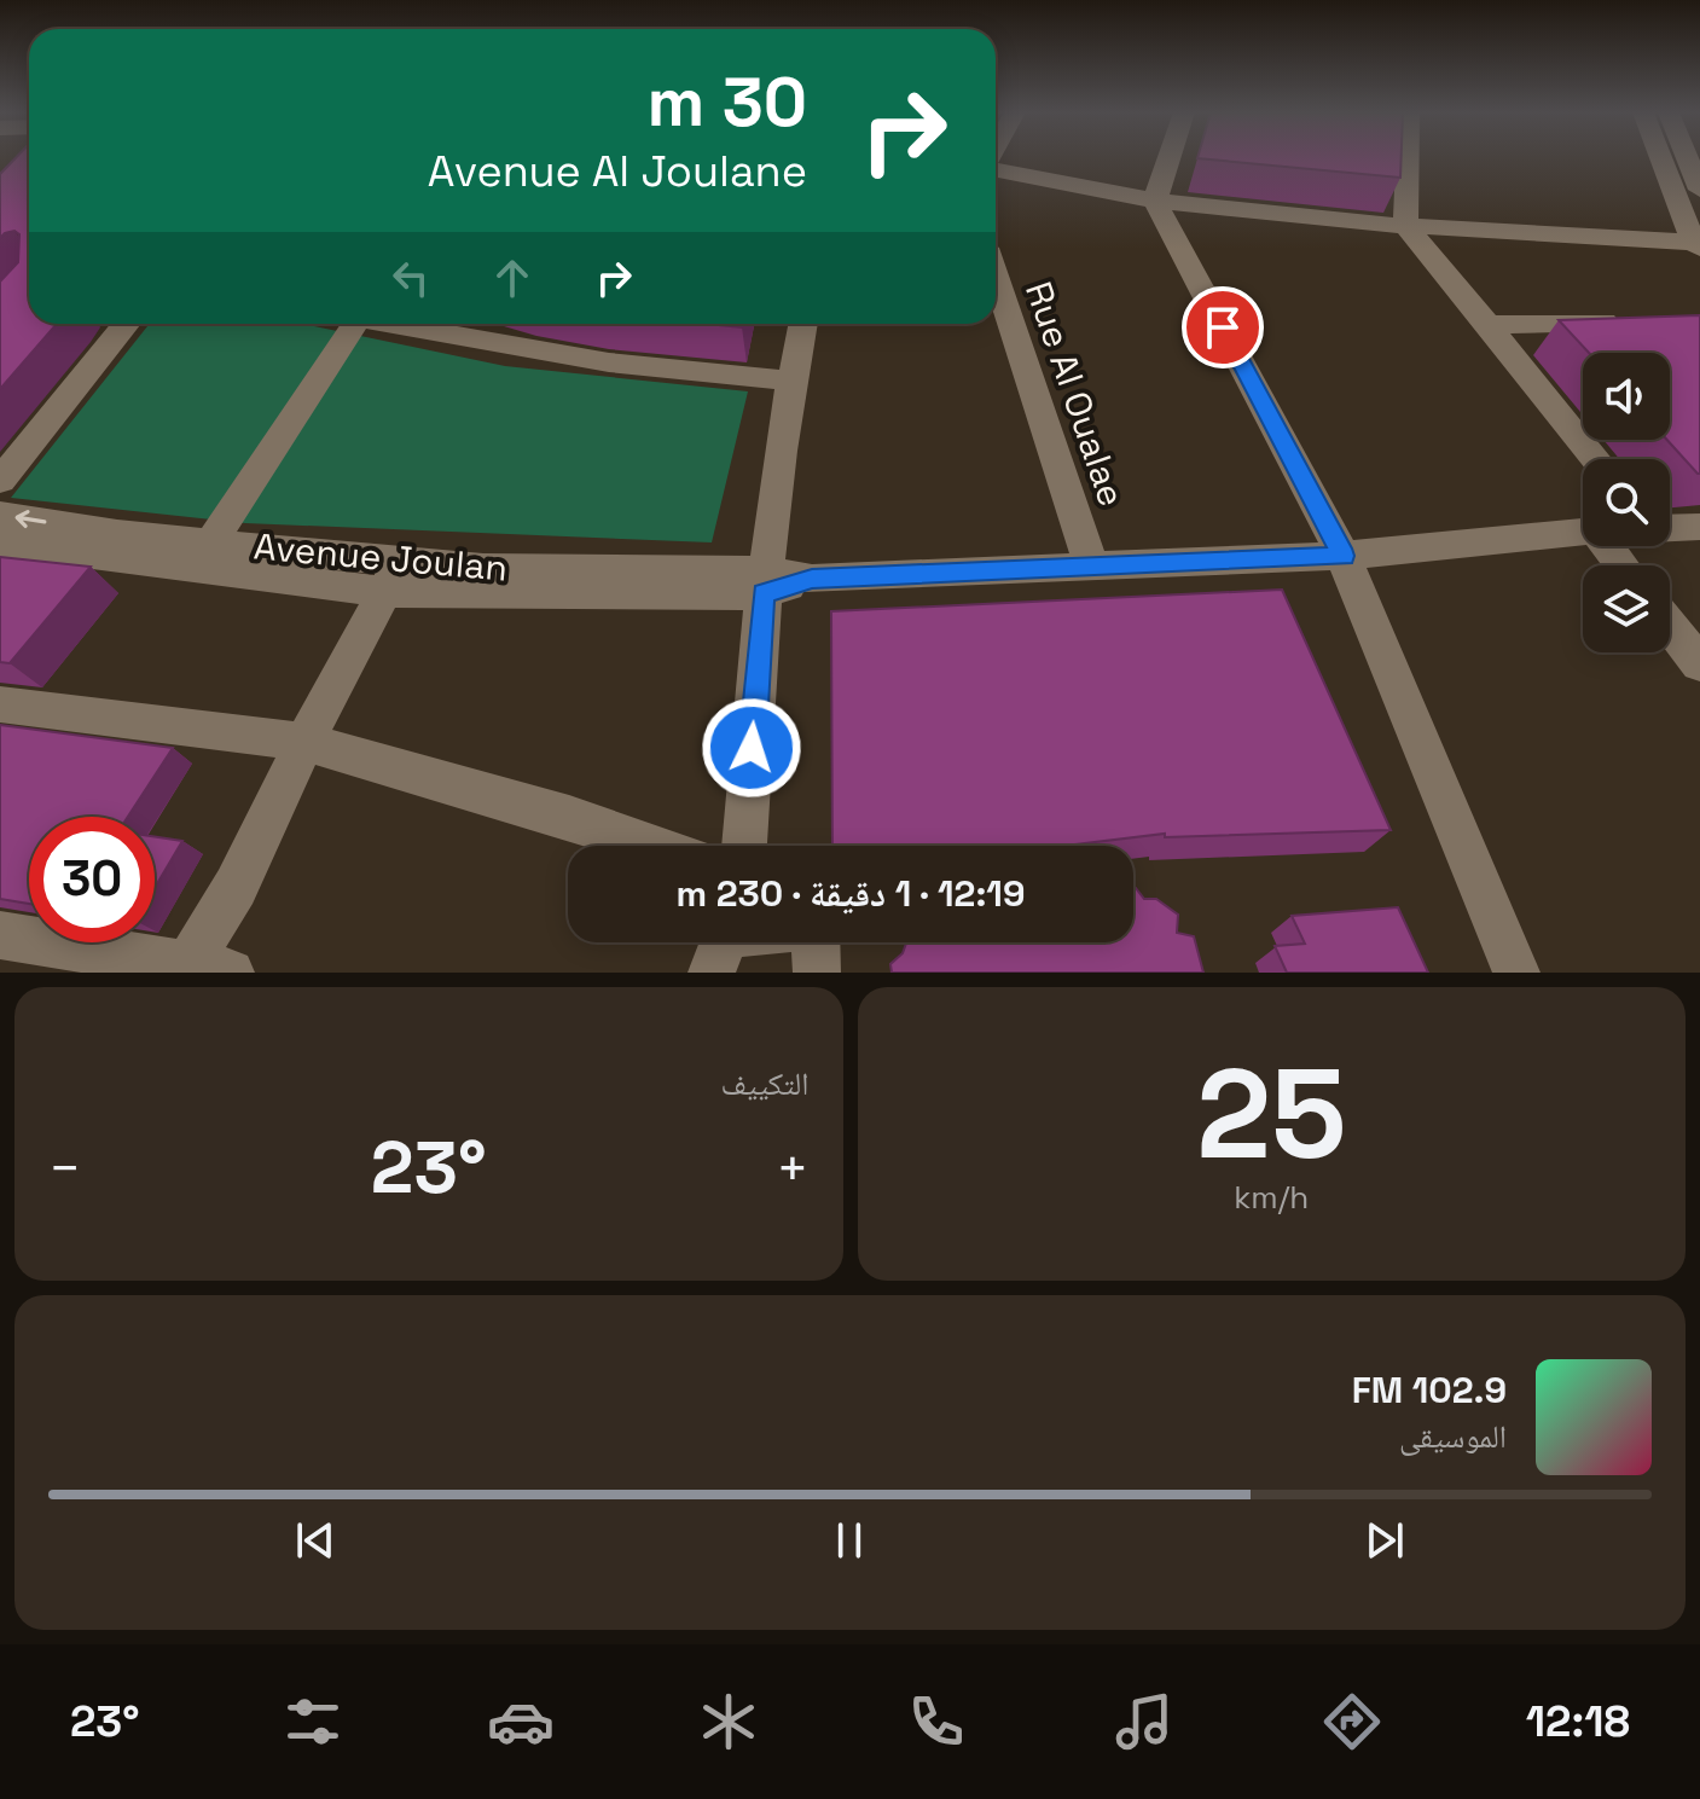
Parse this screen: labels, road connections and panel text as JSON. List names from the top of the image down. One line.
{"streets":{"street":["Rue Al Oualae","Avenue Joulan"]},"crossings":[["Rue Al Oualae","Avenue Joulan"]],"page":{"turn":["30 m","Avenue Al Joulane"],"limit":"30","trip":"12:19 · 1 دقيقة · 230 m","tile":[["25","km/h"],"التكييف"],"heat":["−","23°","+"],"song":["102.9 FM","الموسيقى"],"tabs":["12:18","23°"]}}
